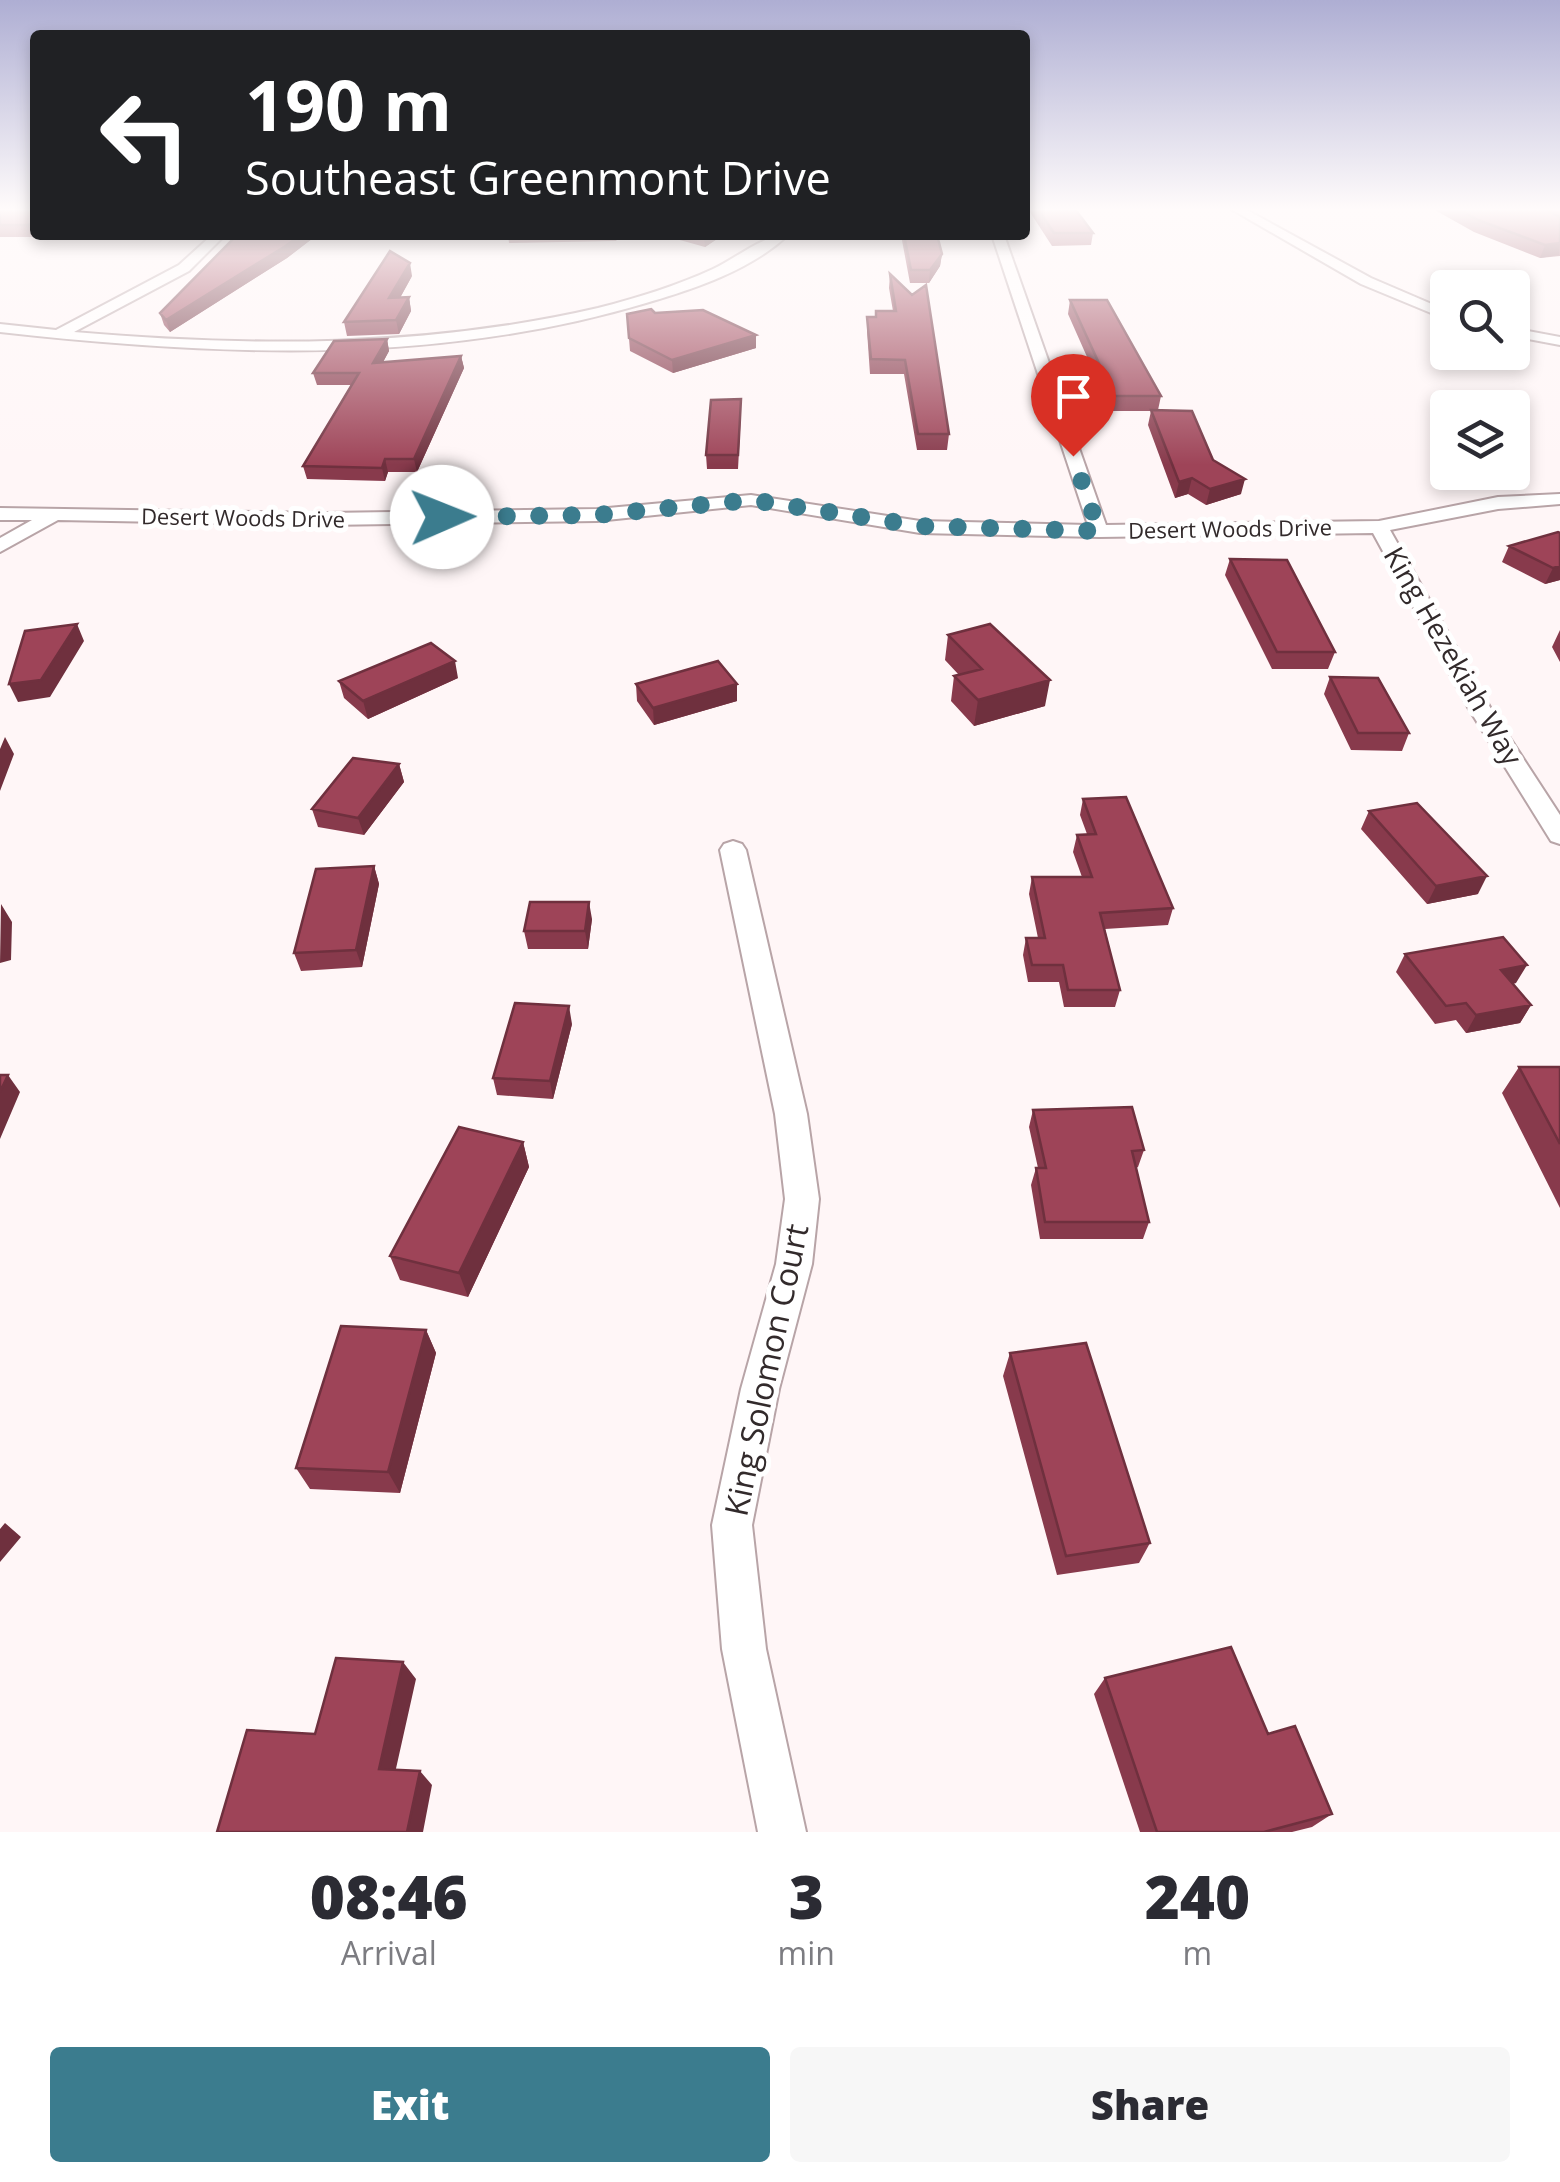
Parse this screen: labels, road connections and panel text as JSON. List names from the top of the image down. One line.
{"streets":{"street":["Desert Woods Drive","King Hezekiah Way","King Solomon Court"]},"crossings":[["Desert Woods Drive","King Hezekiah Way"]],"page":{"turn":["190 m","Southeast Greenmont Drive"],"eta":["08:46","Arrival","3","min","240","m"],"buttons":["Exit","Share"]}}
